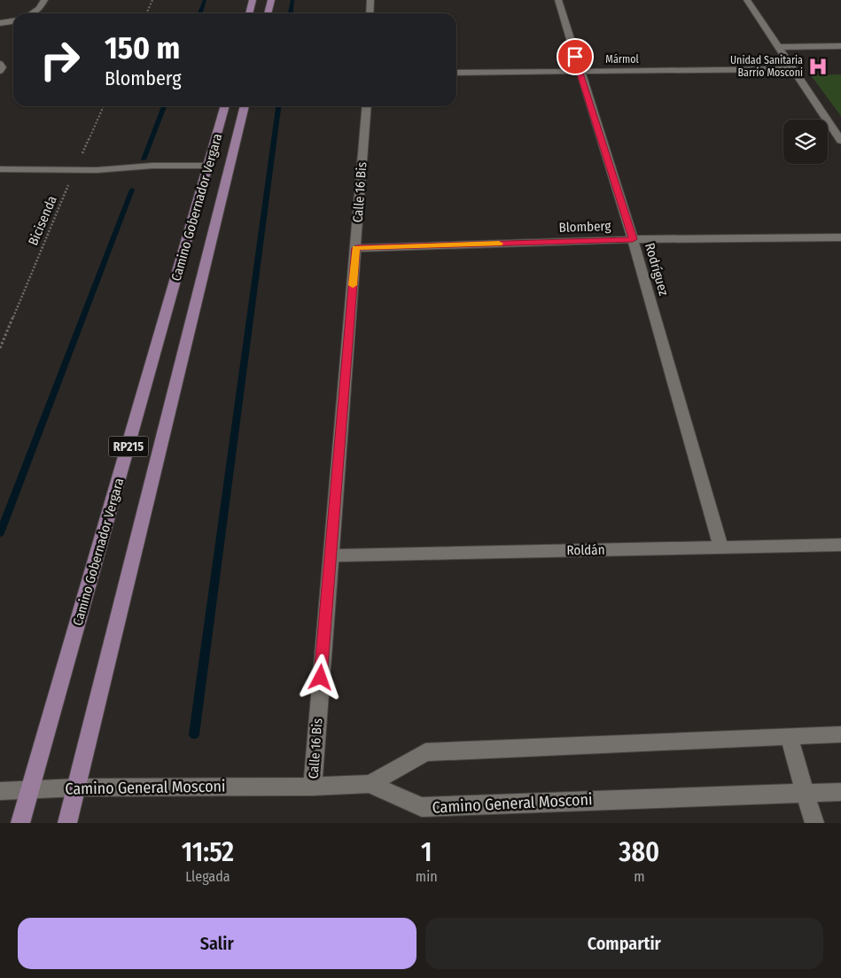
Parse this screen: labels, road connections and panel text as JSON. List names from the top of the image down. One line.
{"streets":{"main road":["Camino Gobernador Vergara","RP215"],"street":["Mármol","Calle 16 Bis","Blomberg","Rodríguez","Roldán","Camino General Mosconi"],"path":["Bicisenda"]},"crossings":[["Mármol","Rodríguez"],["Calle 16 Bis","Blomberg"],["Calle 16 Bis","Roldán"],["Calle 16 Bis","Camino General Mosconi"],["Camino Gobernador Vergara","Camino General Mosconi"],["Blomberg","Rodríguez"],["Rodríguez","Roldán"]],"places":{"hospital":["Unidad Sanitaria Barrio Mosconi"]},"page":{"turn":["150 m","Blomberg"],"eta":["11:52","Llegada","1","min","380","m"],"buttons":["Salir","Compartir"]}}
